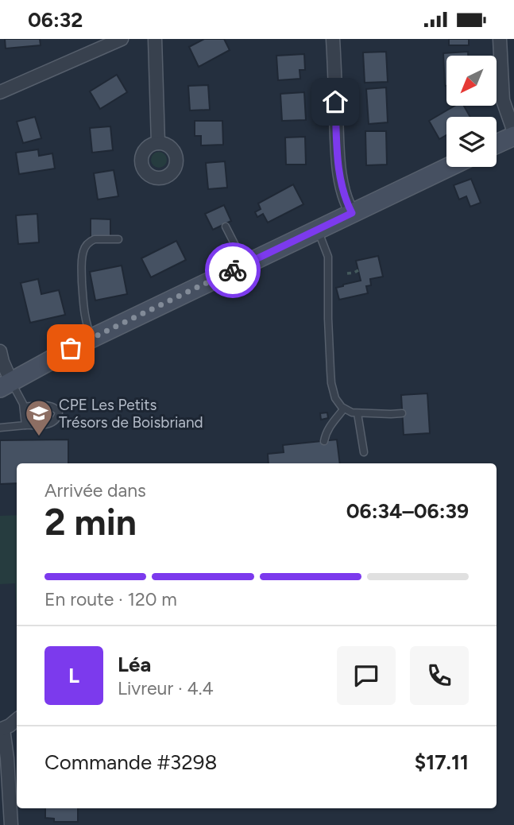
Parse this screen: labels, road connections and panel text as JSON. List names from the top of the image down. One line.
{"places":{"school or university":["CPE Les Petits Trésors de Boisbriand"]},"north":"bottom left","page":{"status":"06:32","heading":["2 min","Arrivée dans","06:34–06:39"],"panel":["Léa","Livreur · 4.4","Commande #3298","$17.11"],"bar":"En route · 120 m","round":"L"}}
